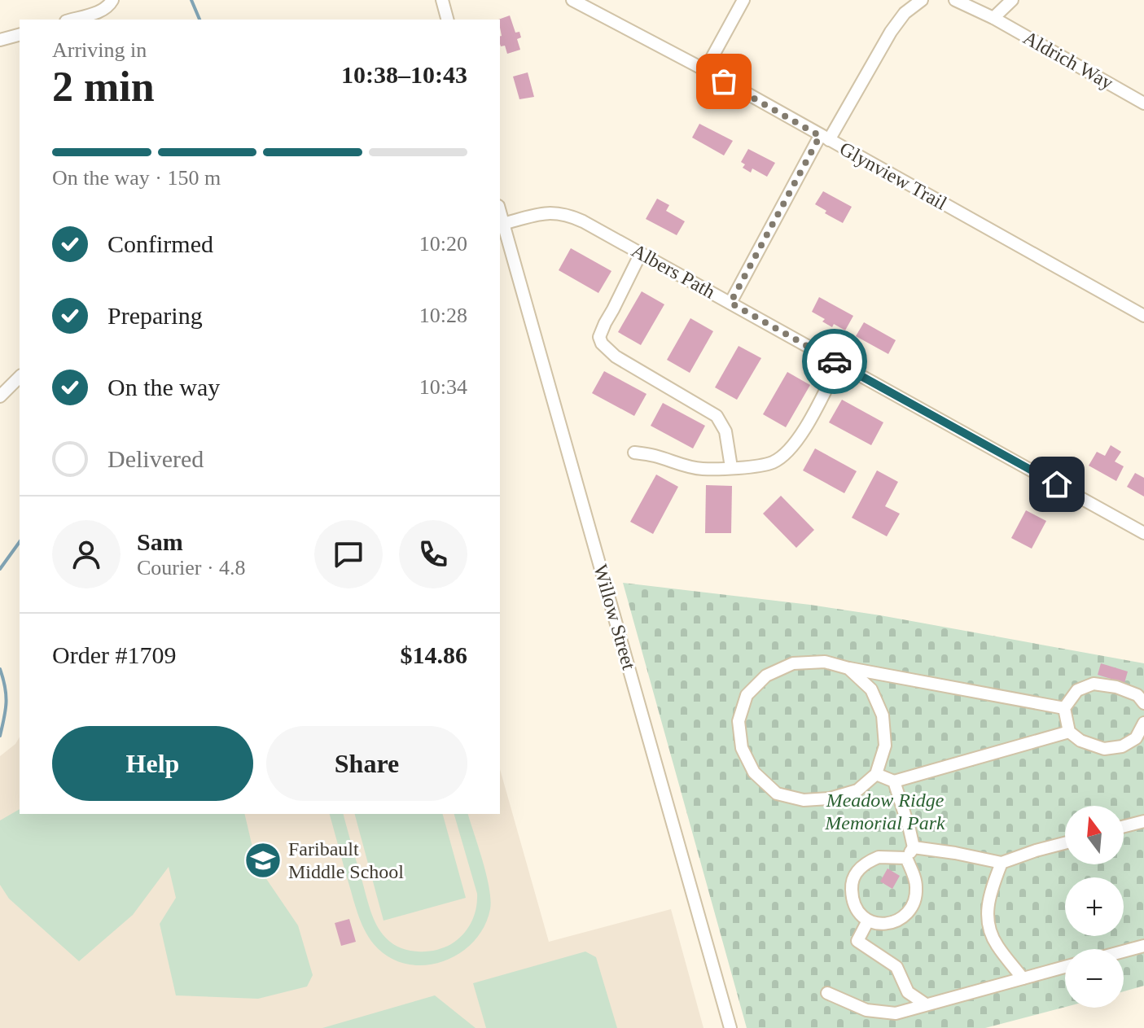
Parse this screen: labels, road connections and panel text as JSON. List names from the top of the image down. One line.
{"streets":{"street":["Aldrich Way","Glynview Trail","Albers Path","Willow Street"]},"crossings":[["Albers Path","Willow Street"]],"parks":["Meadow Ridge Memorial Park"],"places":{"school or university":["Faribault Middle School"]},"north":"top","page":{"heading":["2 min","Arriving in","10:38–10:43"],"panel":["Sam","Courier · 4.8","Order #1709","$14.86"],"bar":"On the way · 150 m","list":[["Confirmed","10:20"],["Preparing","10:28"],["On the way","10:34"],"Delivered"],"buttons":["Help","Share"],"map_buttons":["+","−"]}}
